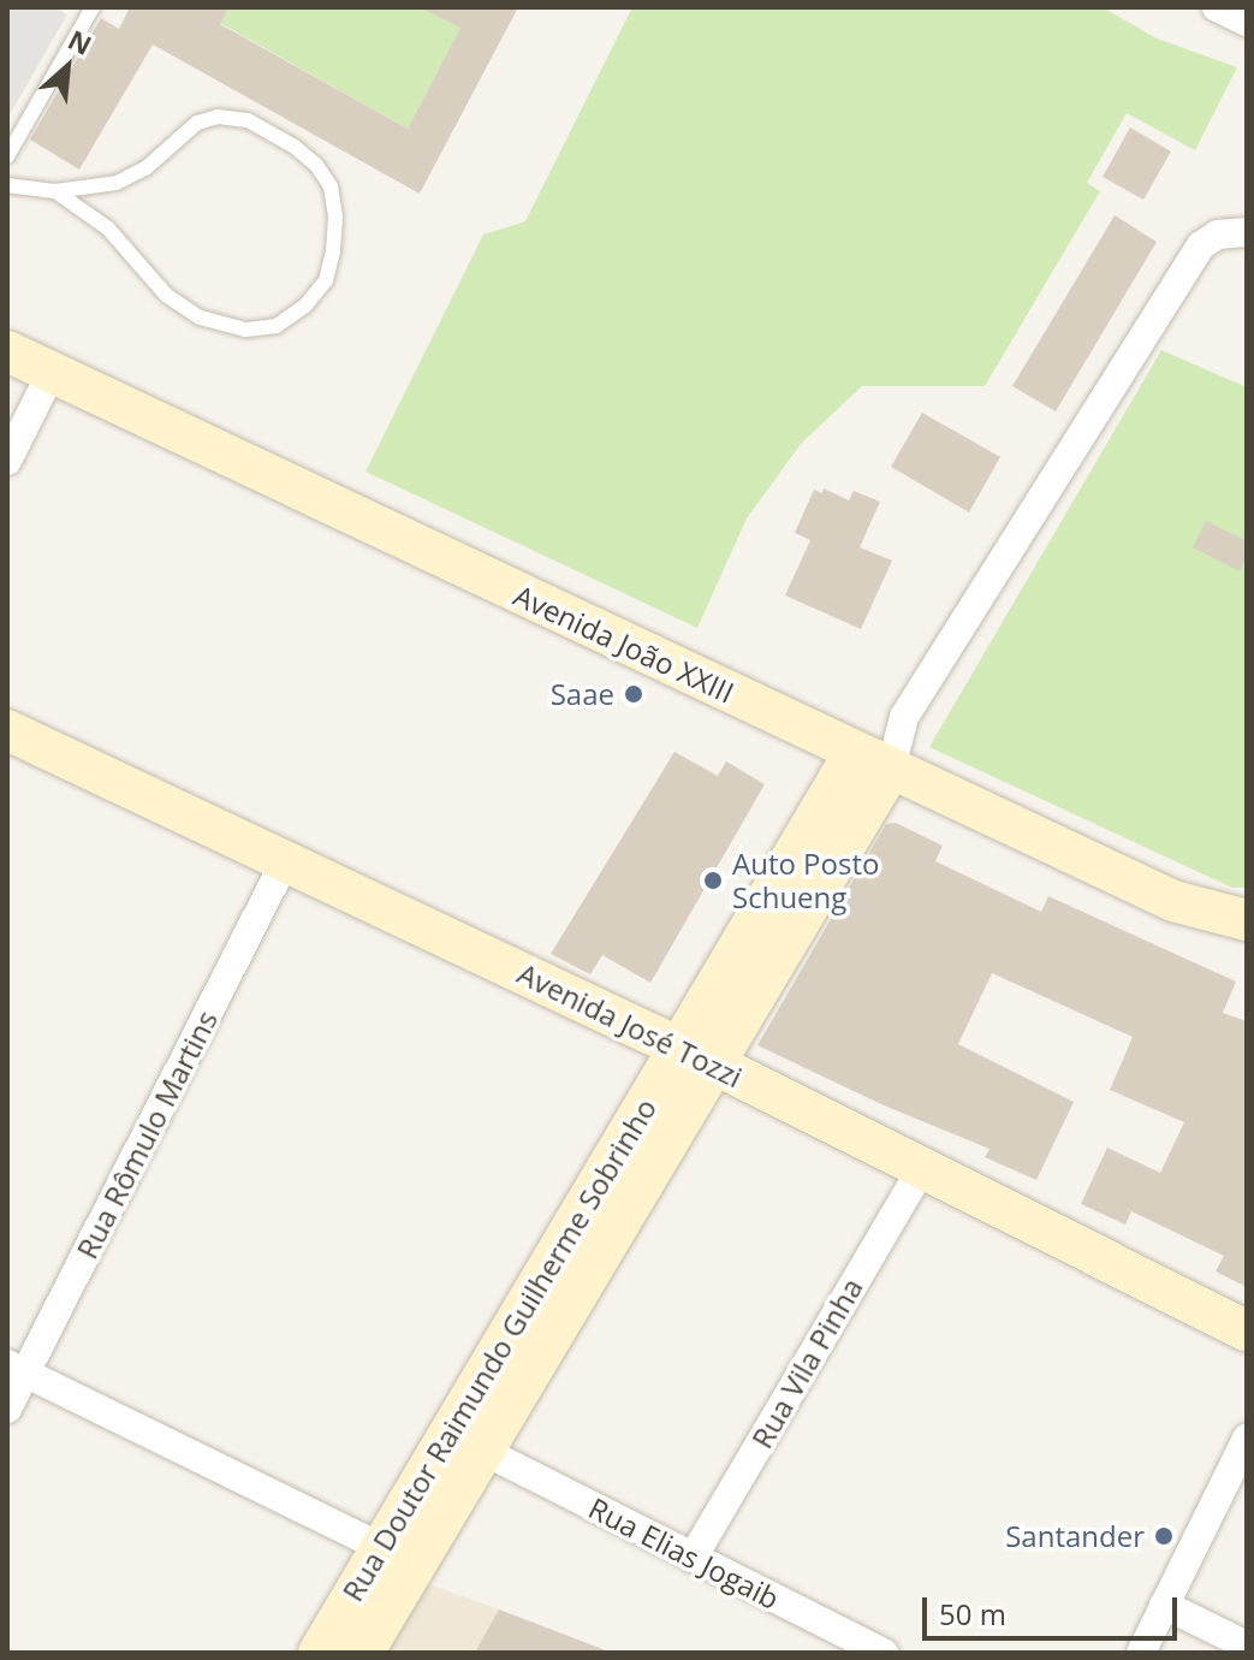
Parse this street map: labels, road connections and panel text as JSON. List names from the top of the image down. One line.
{"streets":{"street":["Avenida João XXIII","Avenida José Tozzi","Rua Rômulo Martins","Rua Doutor Raimundo Guilherme Sobrinho","Rua Vila Pinha","Rua Elias Jogaib"]},"crossings":[["Avenida João XXIII","Rua Doutor Raimundo Guilherme Sobrinho"],["Avenida José Tozzi","Rua Rômulo Martins"],["Avenida José Tozzi","Rua Doutor Raimundo Guilherme Sobrinho"],["Avenida José Tozzi","Rua Vila Pinha"],["Rua Doutor Raimundo Guilherme Sobrinho","Rua Elias Jogaib"],["Rua Vila Pinha","Rua Elias Jogaib"]],"places":["Saae","Auto Posto Schueng","Santander"],"scale_bar":"50 m","north":"top right"}
